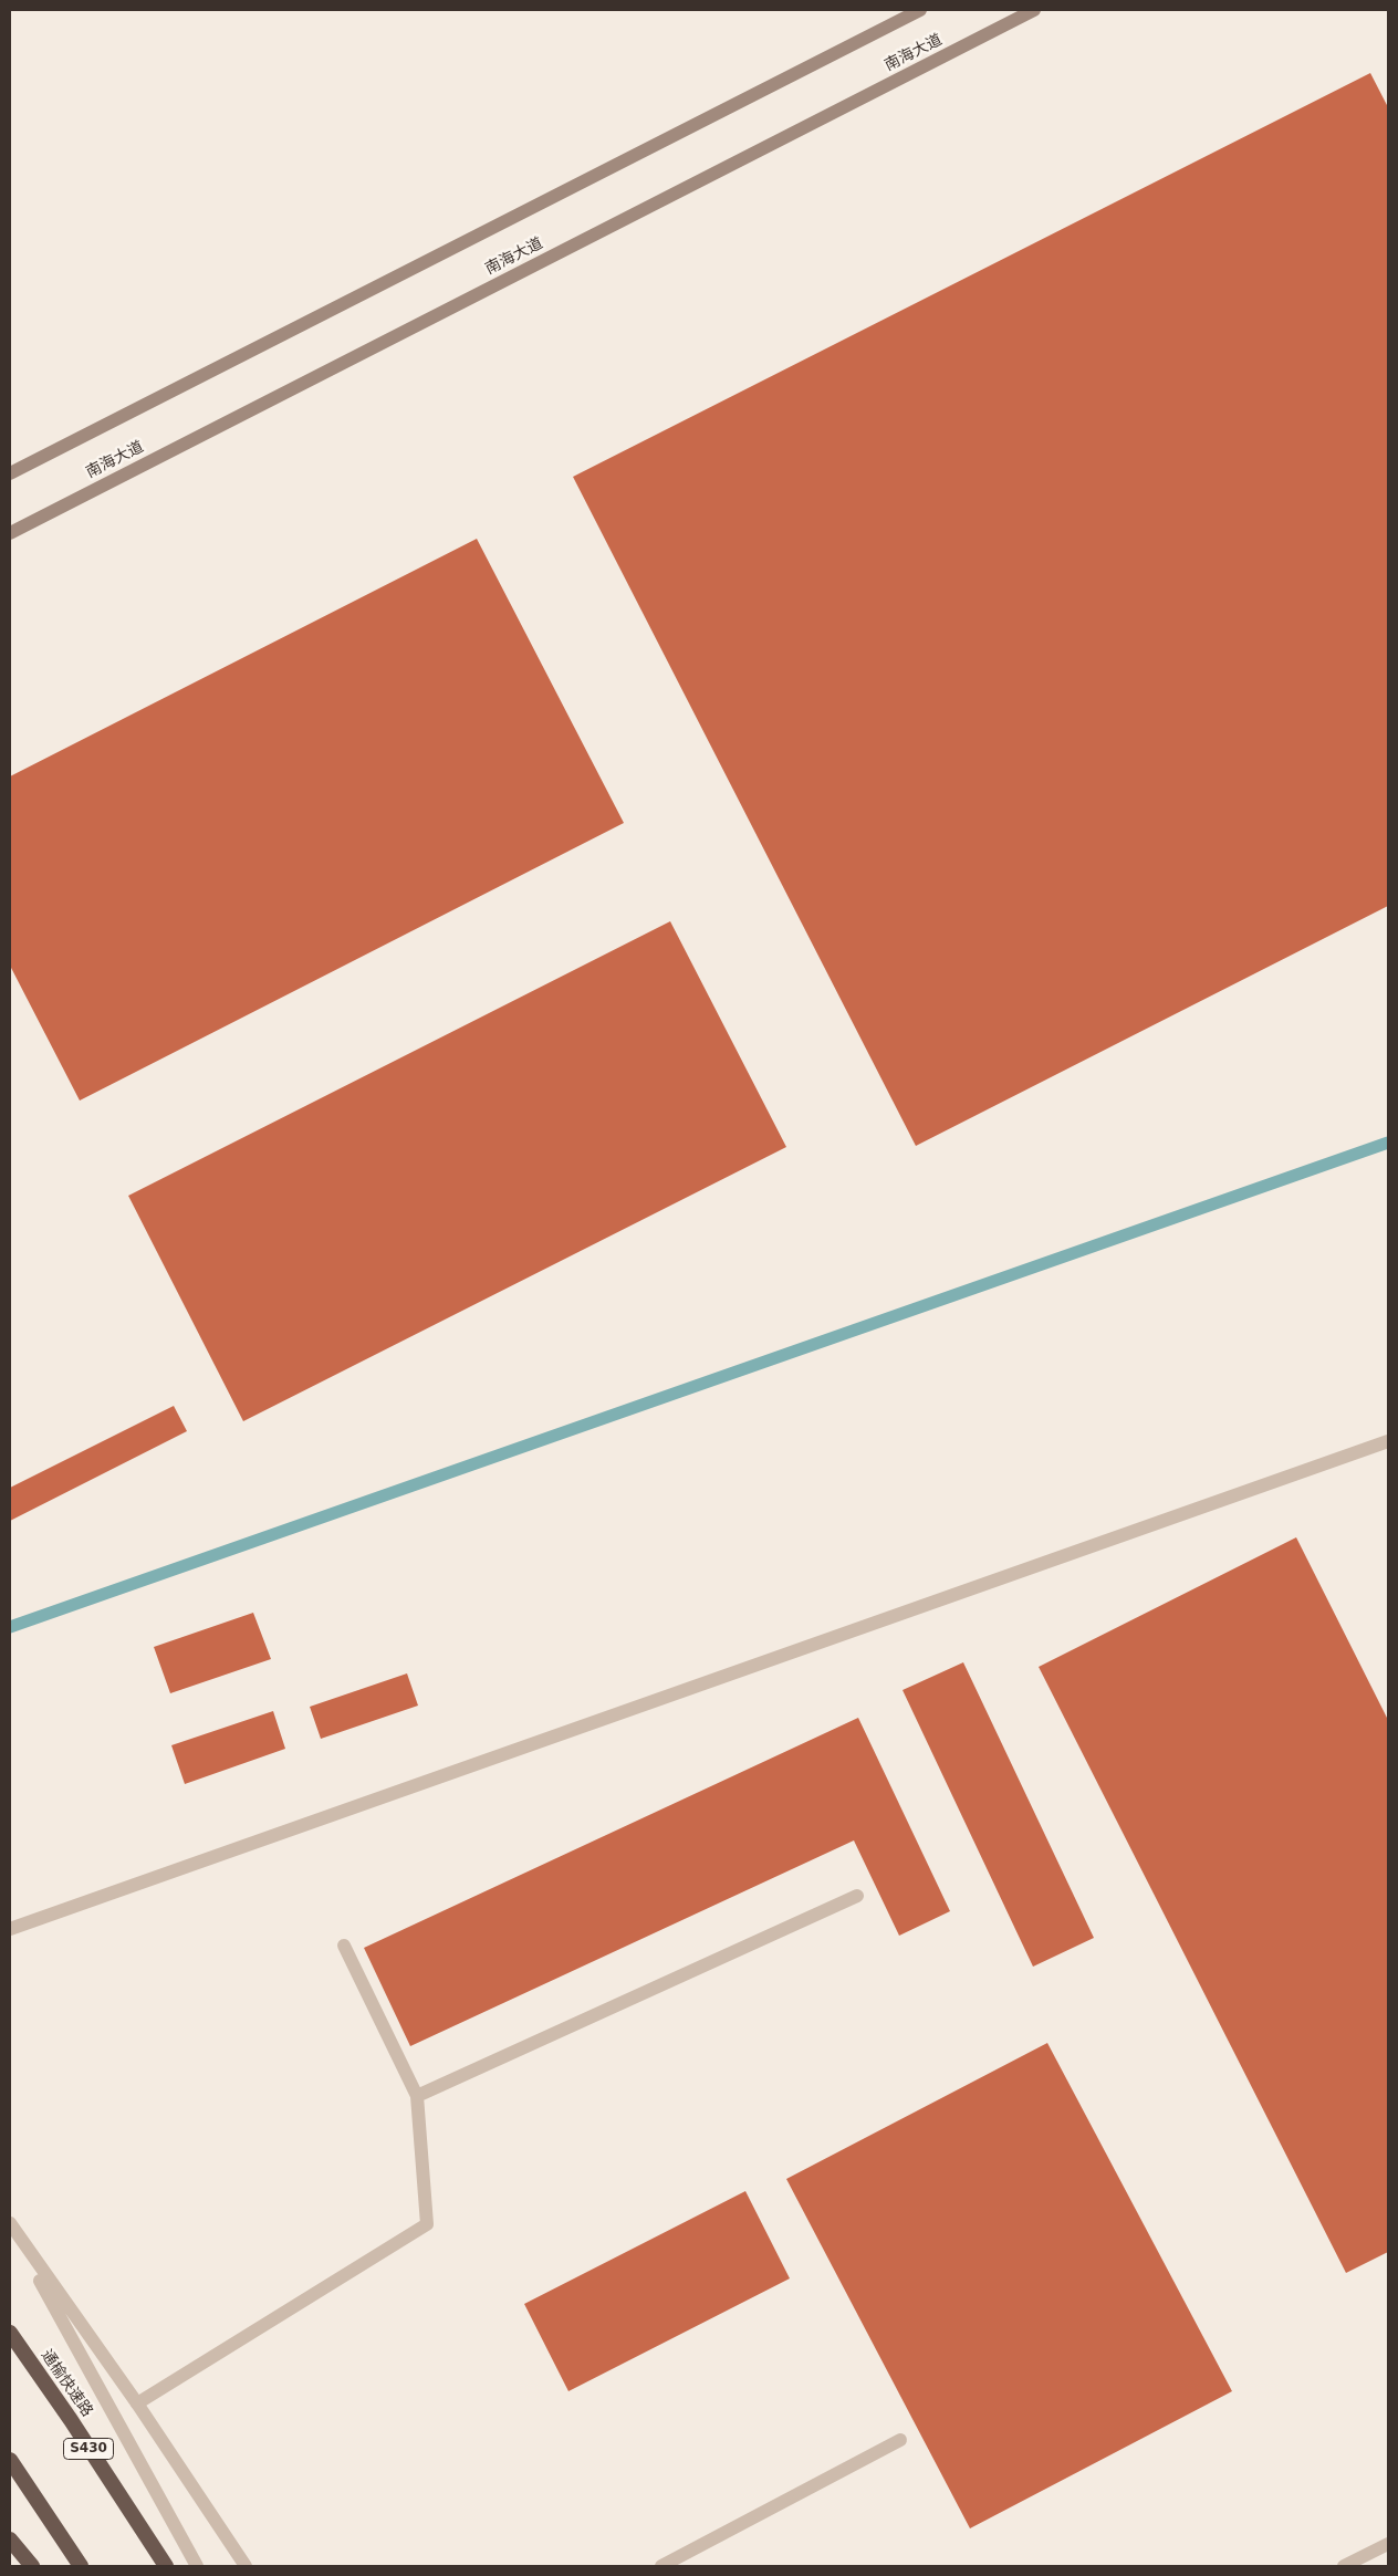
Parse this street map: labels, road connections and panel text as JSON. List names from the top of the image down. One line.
{"streets":{"highway":["通榆快速路","S430"],"main road":["南海大道"]}}
